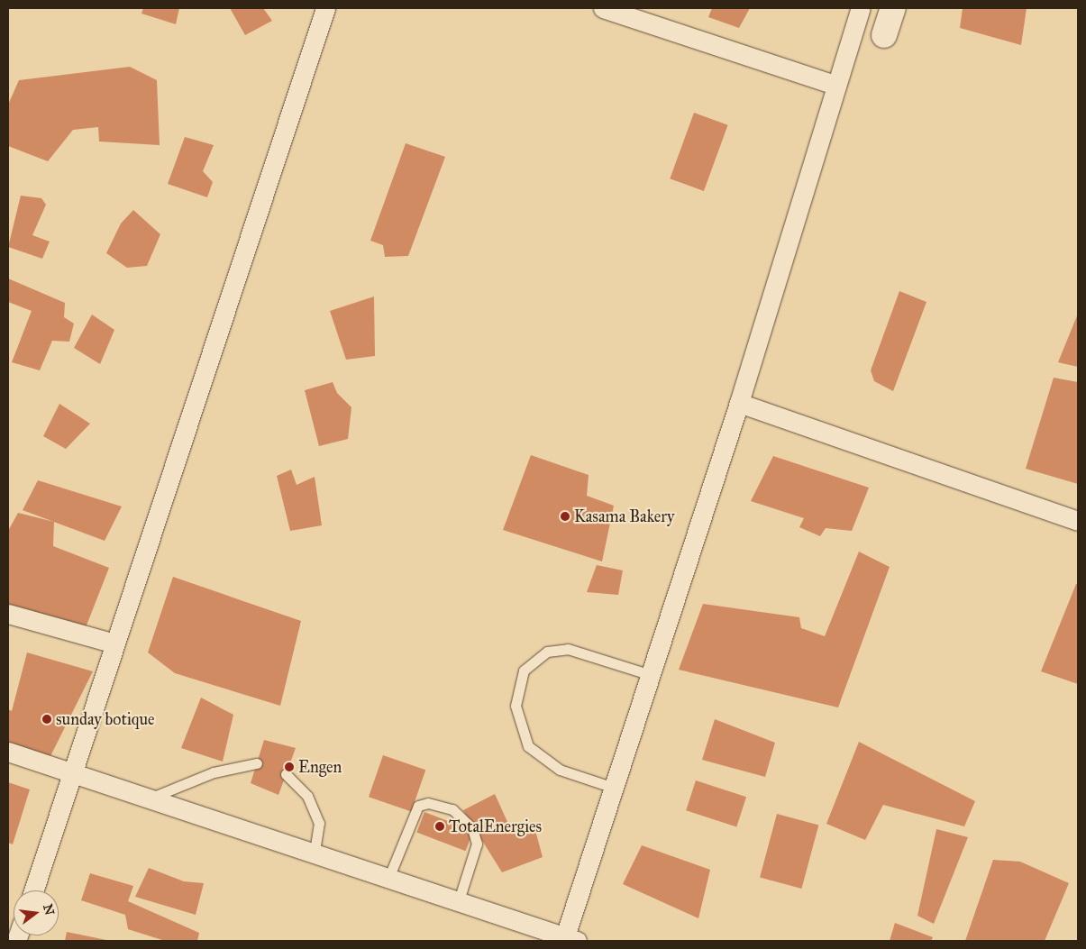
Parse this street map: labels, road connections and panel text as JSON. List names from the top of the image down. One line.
{"places":["Kasama Bakery","sunday botique","Engen","TotalEnergies"],"north":"right"}
